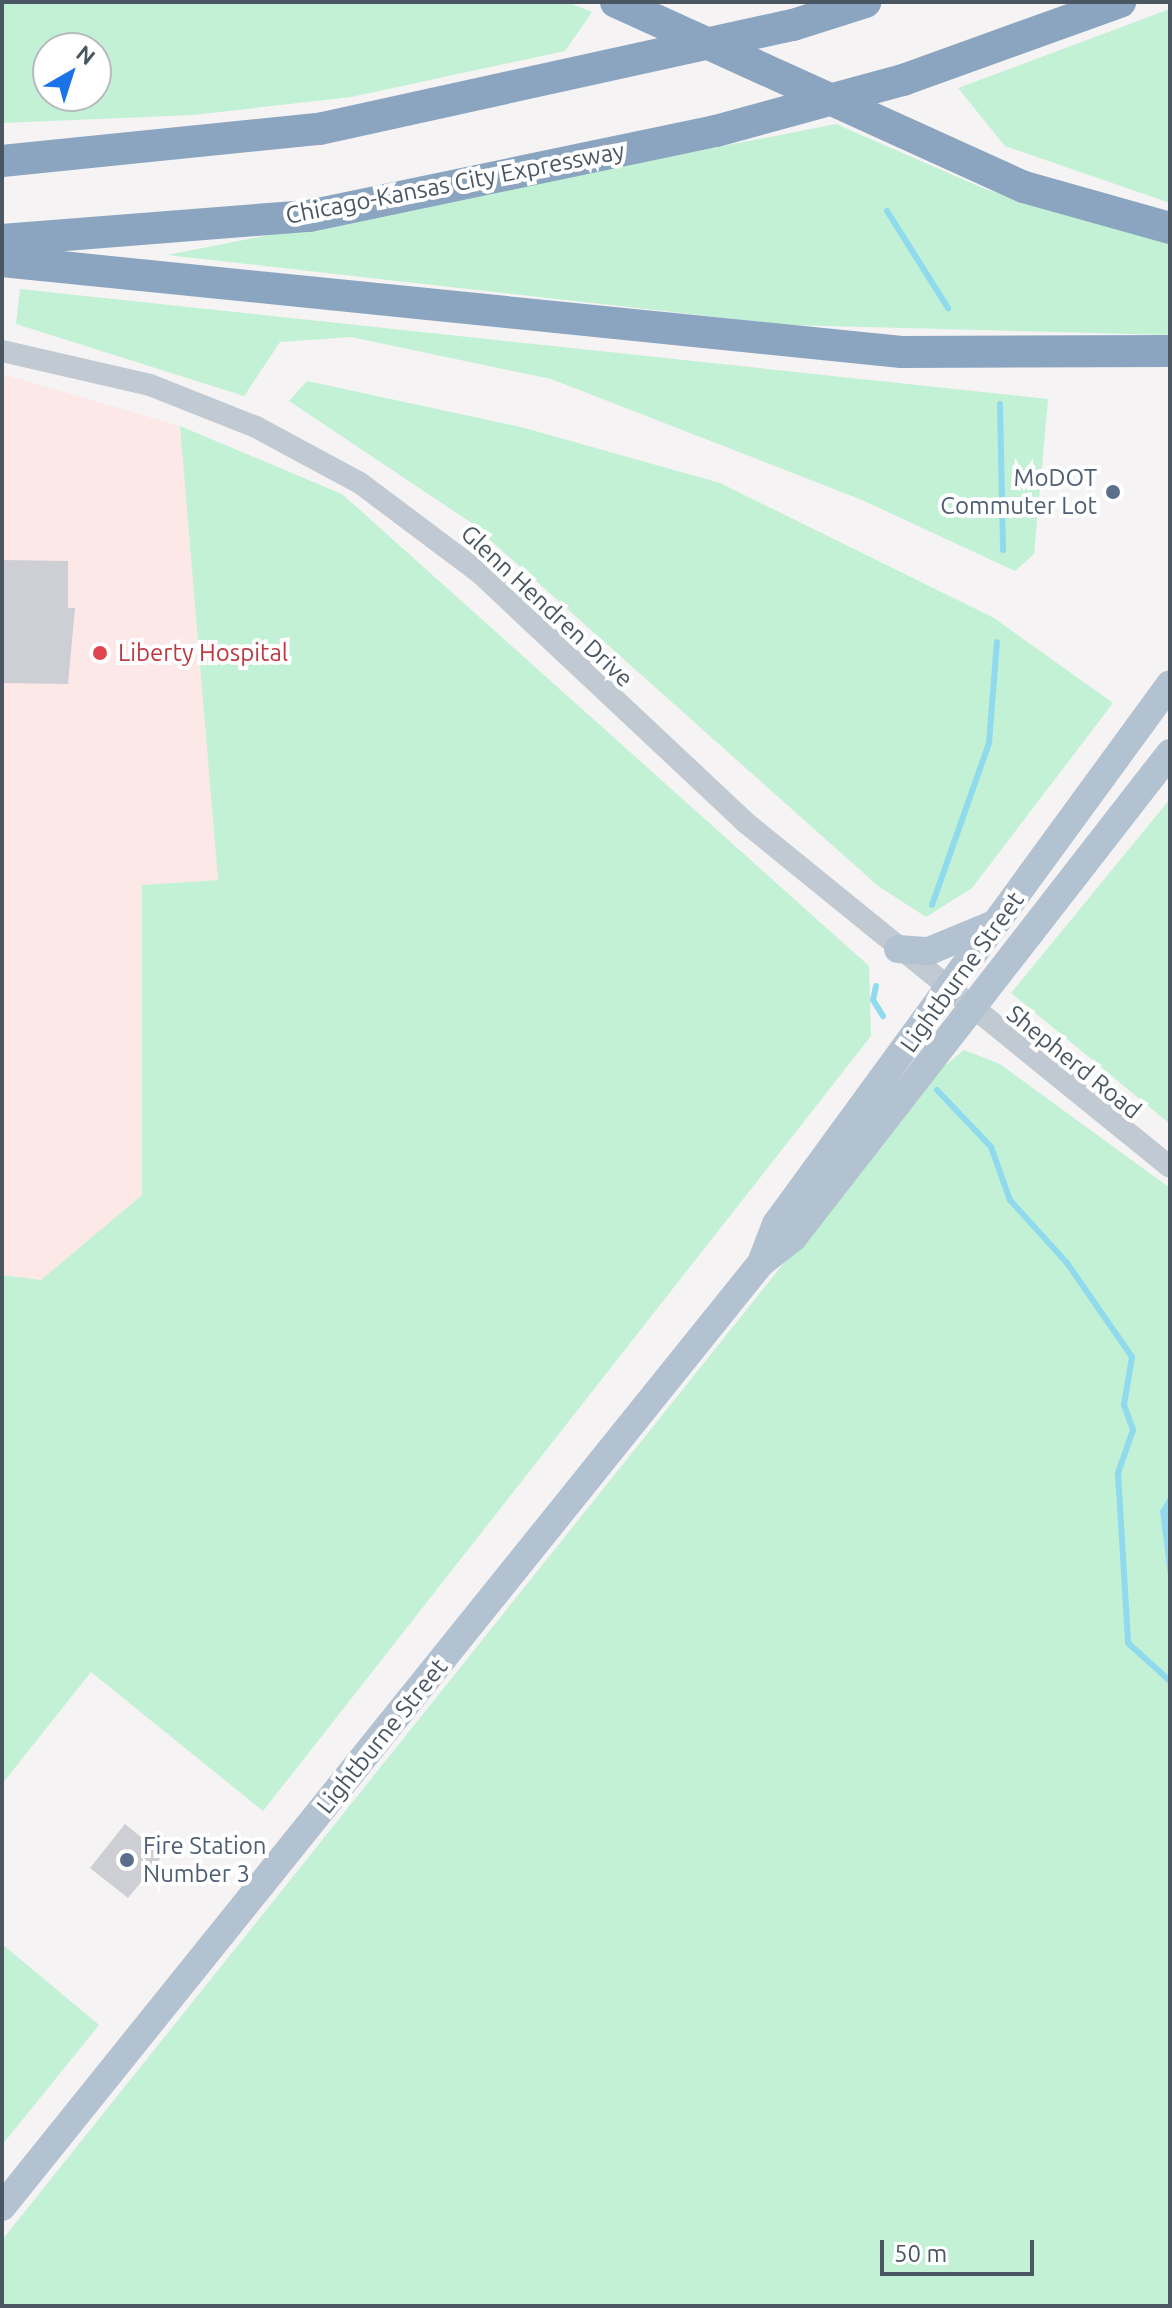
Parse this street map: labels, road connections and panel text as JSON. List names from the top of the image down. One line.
{"streets":{"highway":["Chicago-Kansas City Expressway"],"main road":["Lightburne Street"],"street":["Glenn Hendren Drive","Shepherd Road"]},"crossings":[["Glenn Hendren Drive","Lightburne Street"],["Glenn Hendren Drive","Shepherd Road"],["Lightburne Street","Shepherd Road"]],"places":["MoDOT Commuter Lot","Liberty Hospital","Fire Station Number 3"],"scale_bar":"50 m","north":"top right"}
